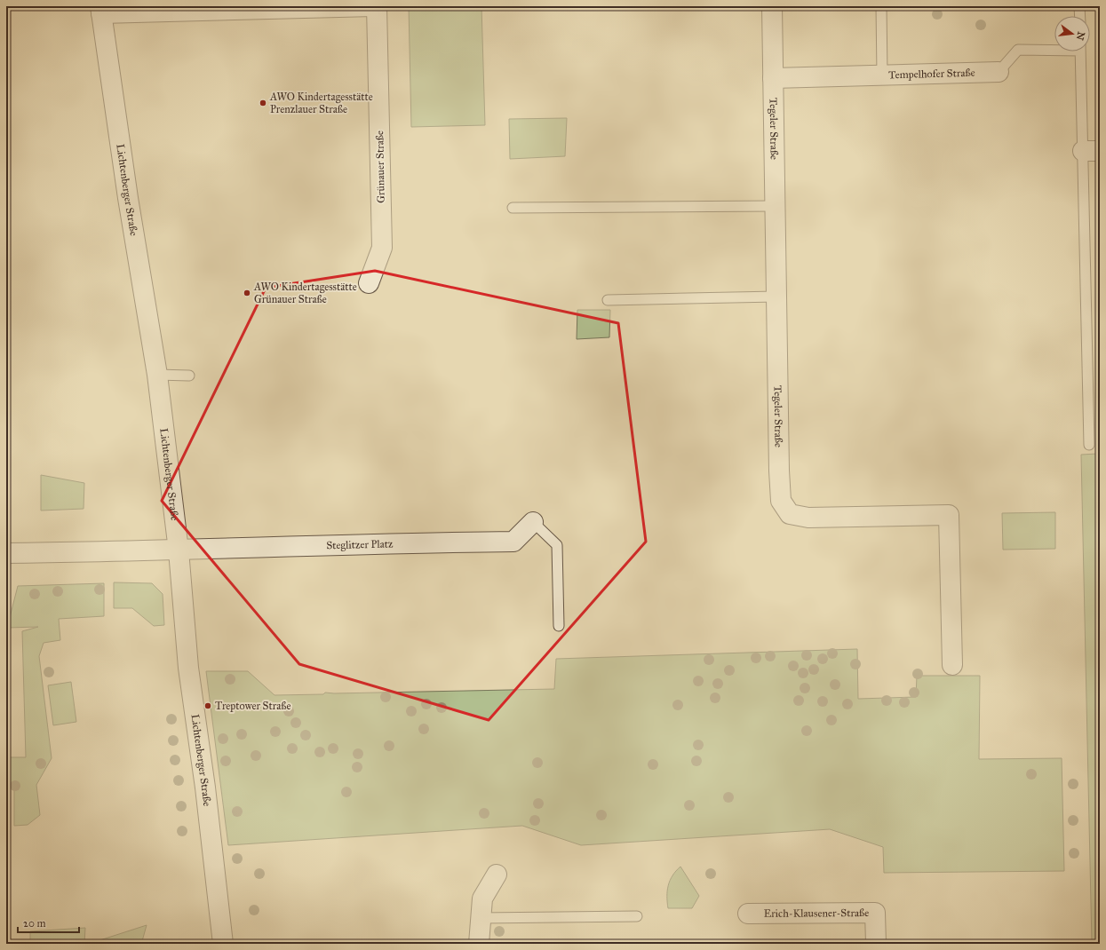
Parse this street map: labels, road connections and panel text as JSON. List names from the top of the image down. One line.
{"streets":{"street":["Tempelhofer Straße","Tegeler Straße","Grünauer Straße","Lichtenberger Straße","Steglitzer Platz","Erich-Klausener-Straße"]},"crossings":[["Tempelhofer Straße","Tegeler Straße"],["Lichtenberger Straße","Steglitzer Platz"]],"places":["AWO Kindertagesstätte Prenzlauer Straße","AWO Kindertagesstätte Grünauer Straße","Treptower Straße"],"scale_bar":"20 m","north":"right"}
